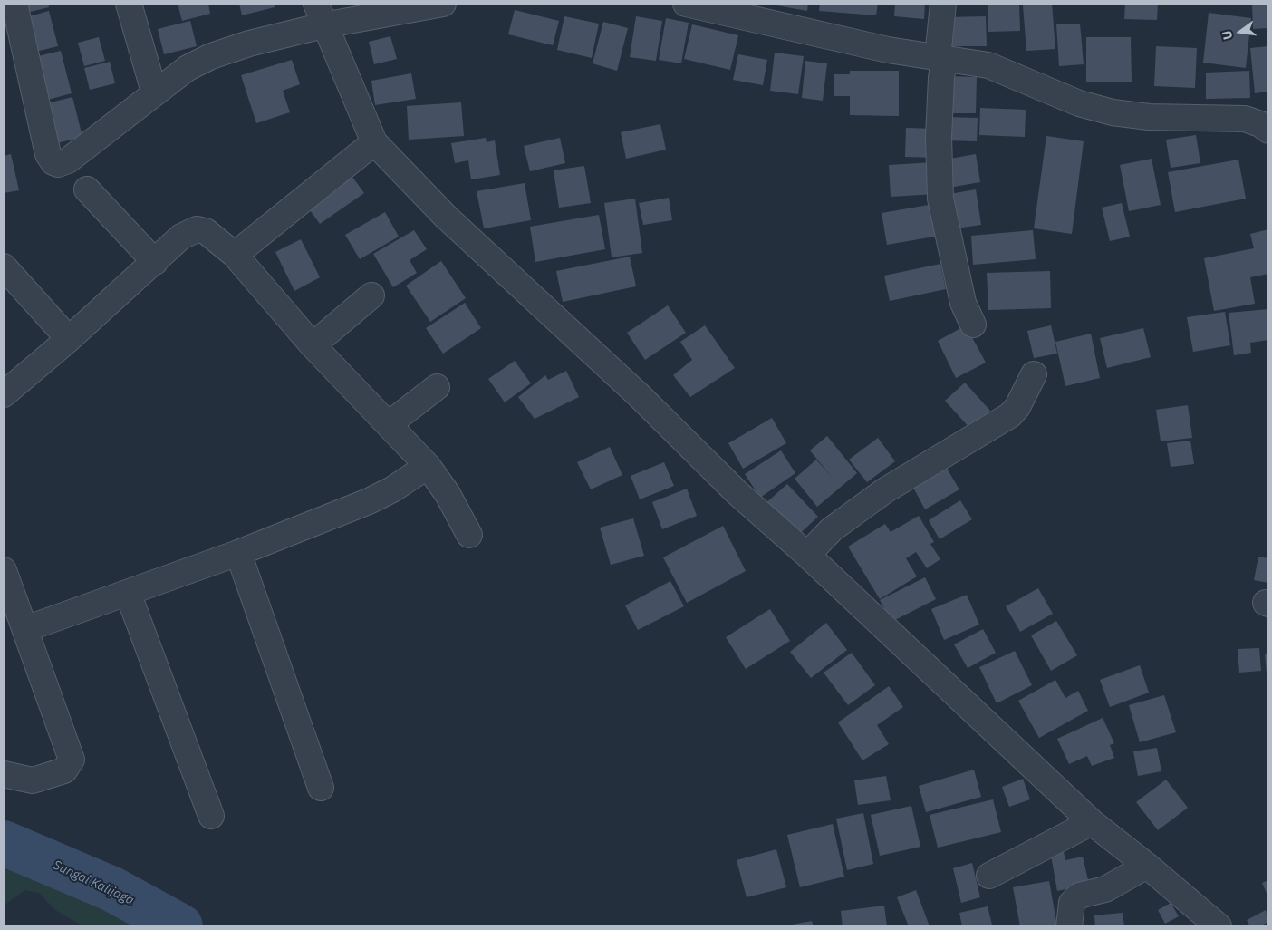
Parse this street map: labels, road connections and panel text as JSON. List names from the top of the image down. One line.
{"water":["Sungai Kalijaga"],"north":"left"}
